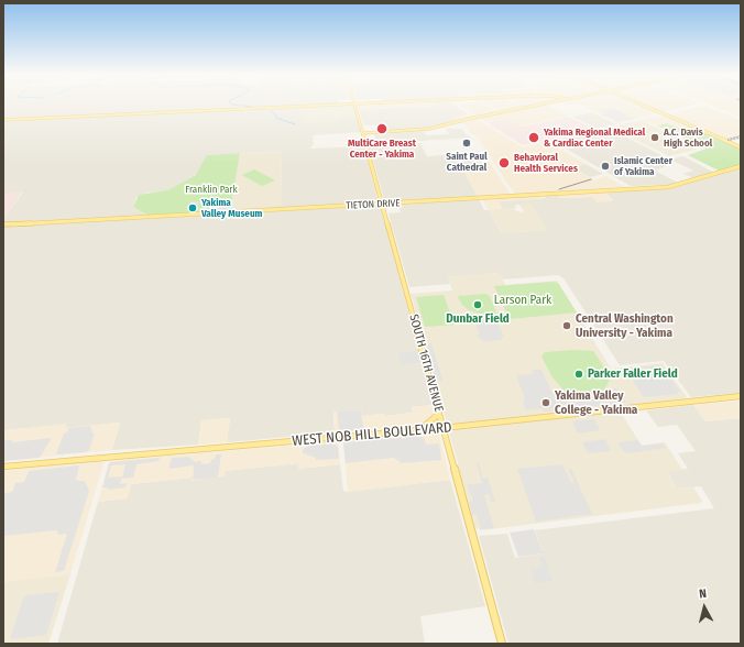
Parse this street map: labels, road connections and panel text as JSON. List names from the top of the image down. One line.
{"streets":{"main road":["TIETON DRIVE","SOUTH 16TH AVENUE","WEST NOB HILL BOULEVARD"]},"crossings":[["TIETON DRIVE","SOUTH 16TH AVENUE"],["SOUTH 16TH AVENUE","WEST NOB HILL BOULEVARD"]],"parks":["Franklin Park","Larson Park"],"places":["MultiCare Breast Center - Yakima","Yakima Regional Medical & Cardiac Center","A.C. Davis High School","Saint Paul Cathedral","Behavioral Health Services","Islamic Center of Yakima","Yakima Valley Museum","Dunbar Field","Central Washington University - Yakima","Parker Faller Field","Yakima Valley College - Yakima"],"north":"top"}
